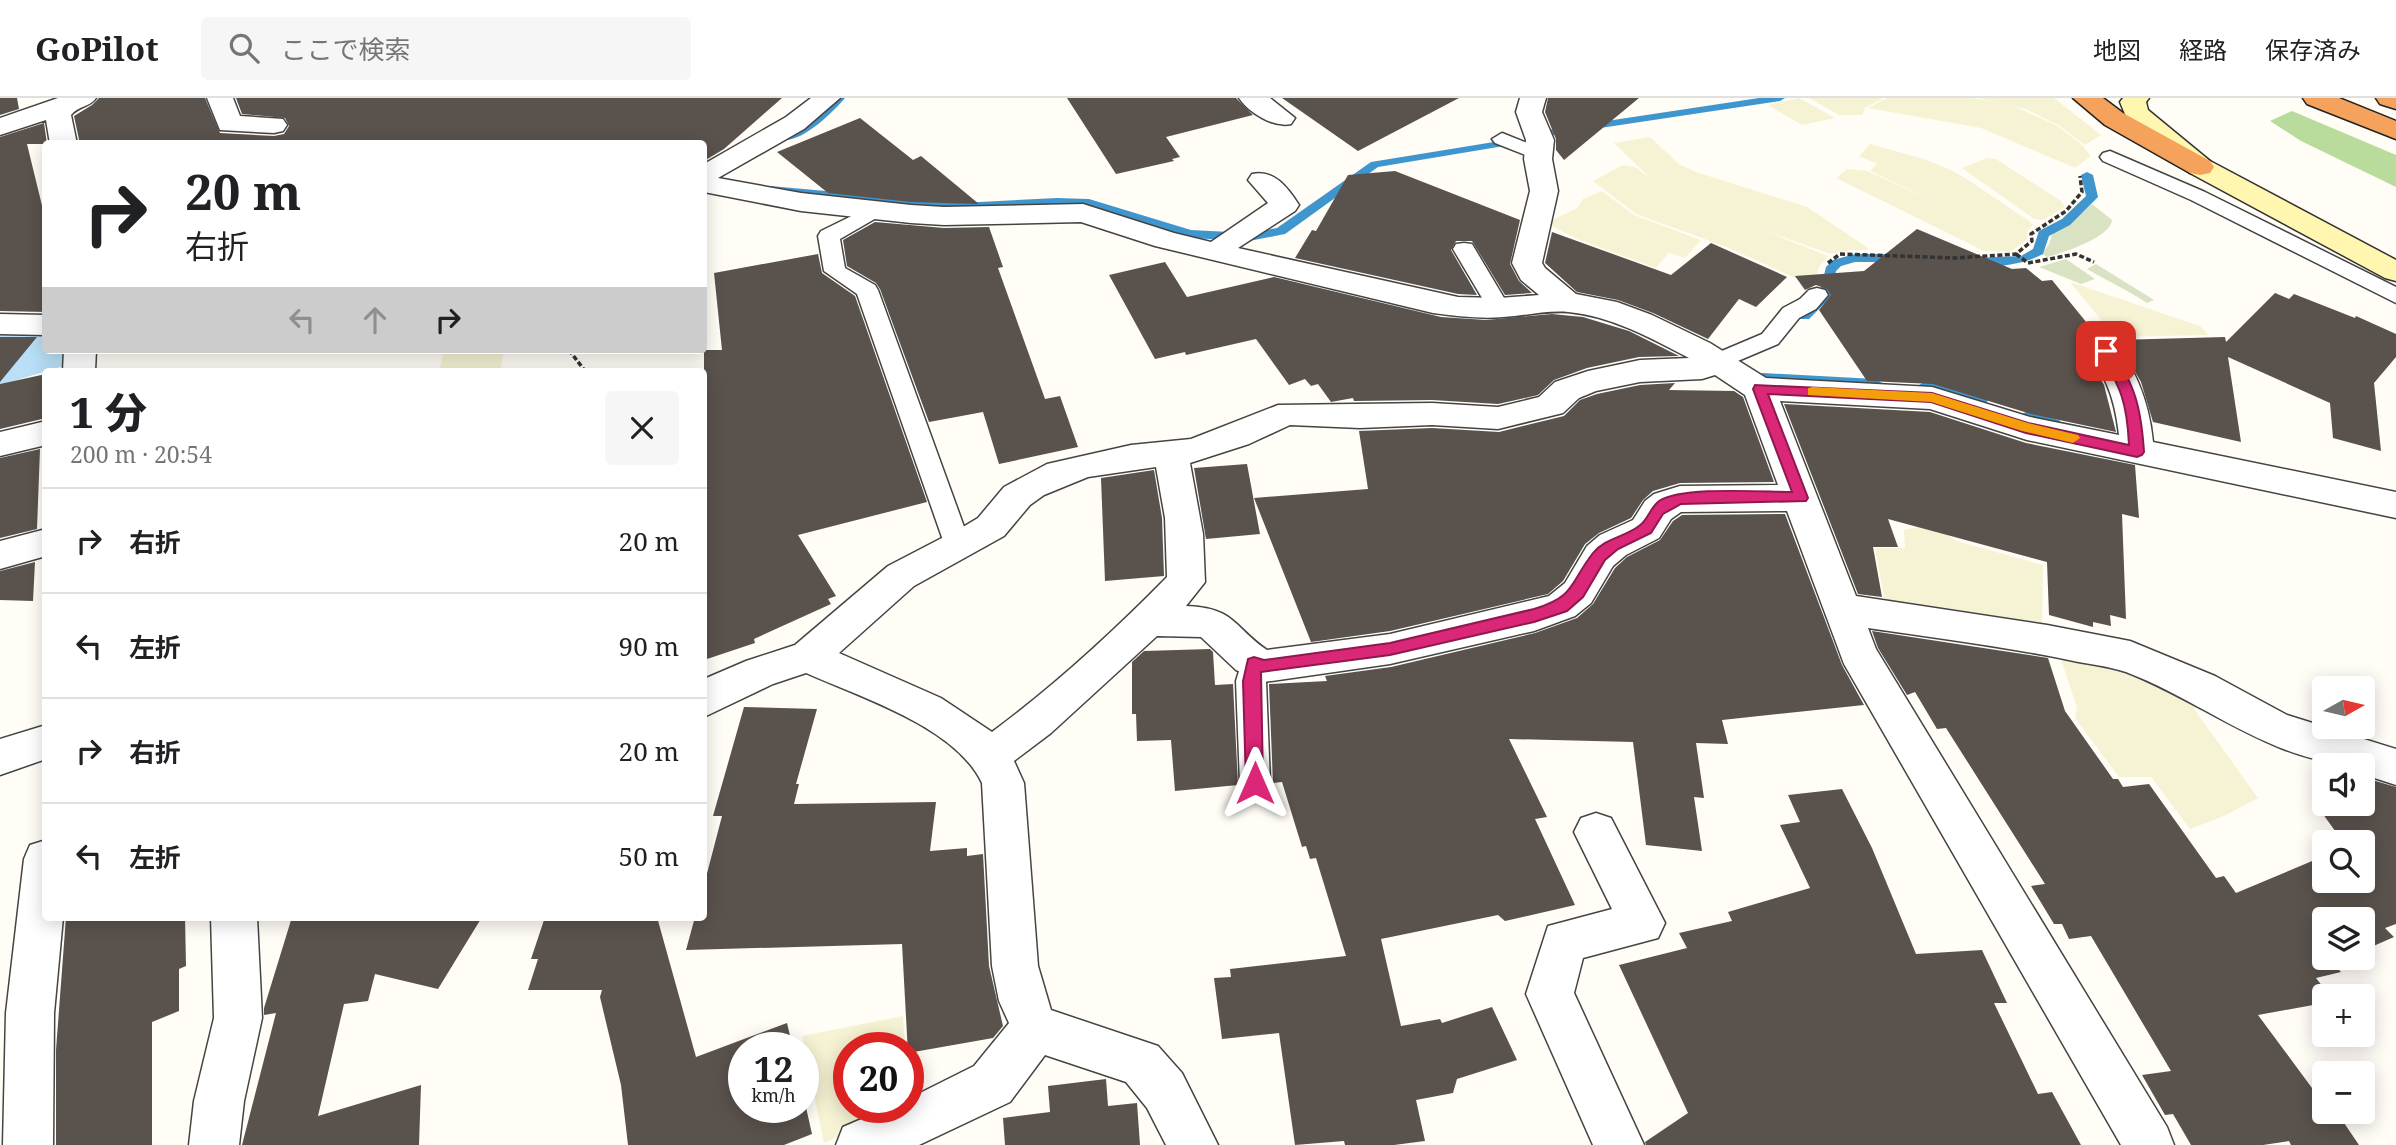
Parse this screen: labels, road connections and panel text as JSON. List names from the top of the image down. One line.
{"north":"right","page":{"header":"GoPilot","search":"ここで検索","nav":["地図","経路","保存済み"],"turn":["20 m","右折"],"heading":["1 分","200 m · 20:54"],"list":[{"name":"右折","value":"20 m"},{"name":"左折","value":"90 m"},{"name":"右折","value":"20 m"},{"name":"左折","value":"50 m"}],"map_buttons":["+","−"],"speed":"12 km/h","limit":"20"}}
